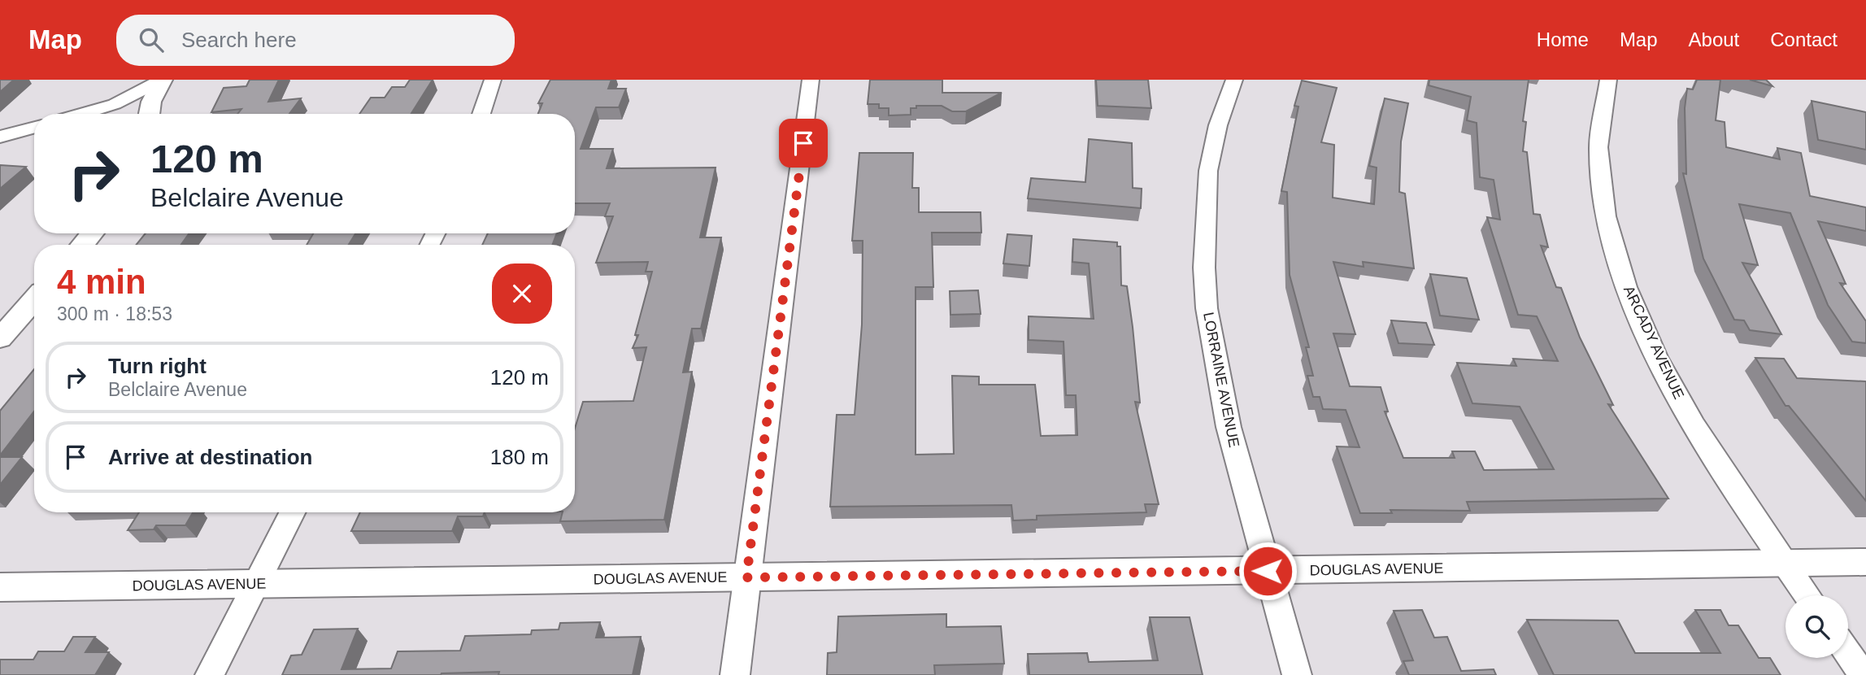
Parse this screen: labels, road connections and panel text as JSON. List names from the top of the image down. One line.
{"streets":{"street":["ARCADY AVENUE","LORRAINE AVENUE","DOUGLAS AVENUE"]},"crossings":[["ARCADY AVENUE","DOUGLAS AVENUE"],["LORRAINE AVENUE","DOUGLAS AVENUE"]],"page":{"header":"Map","search":"Search here","nav":["Home","Map","About","Contact"],"turn":["120 m","Belclaire Avenue"],"heading":["4 min","300 m · 18:53"],"list":[{"name":"Turn right","note":"Belclaire Avenue","value":"120 m"},{"name":"Arrive at destination","value":"180 m"}]}}
